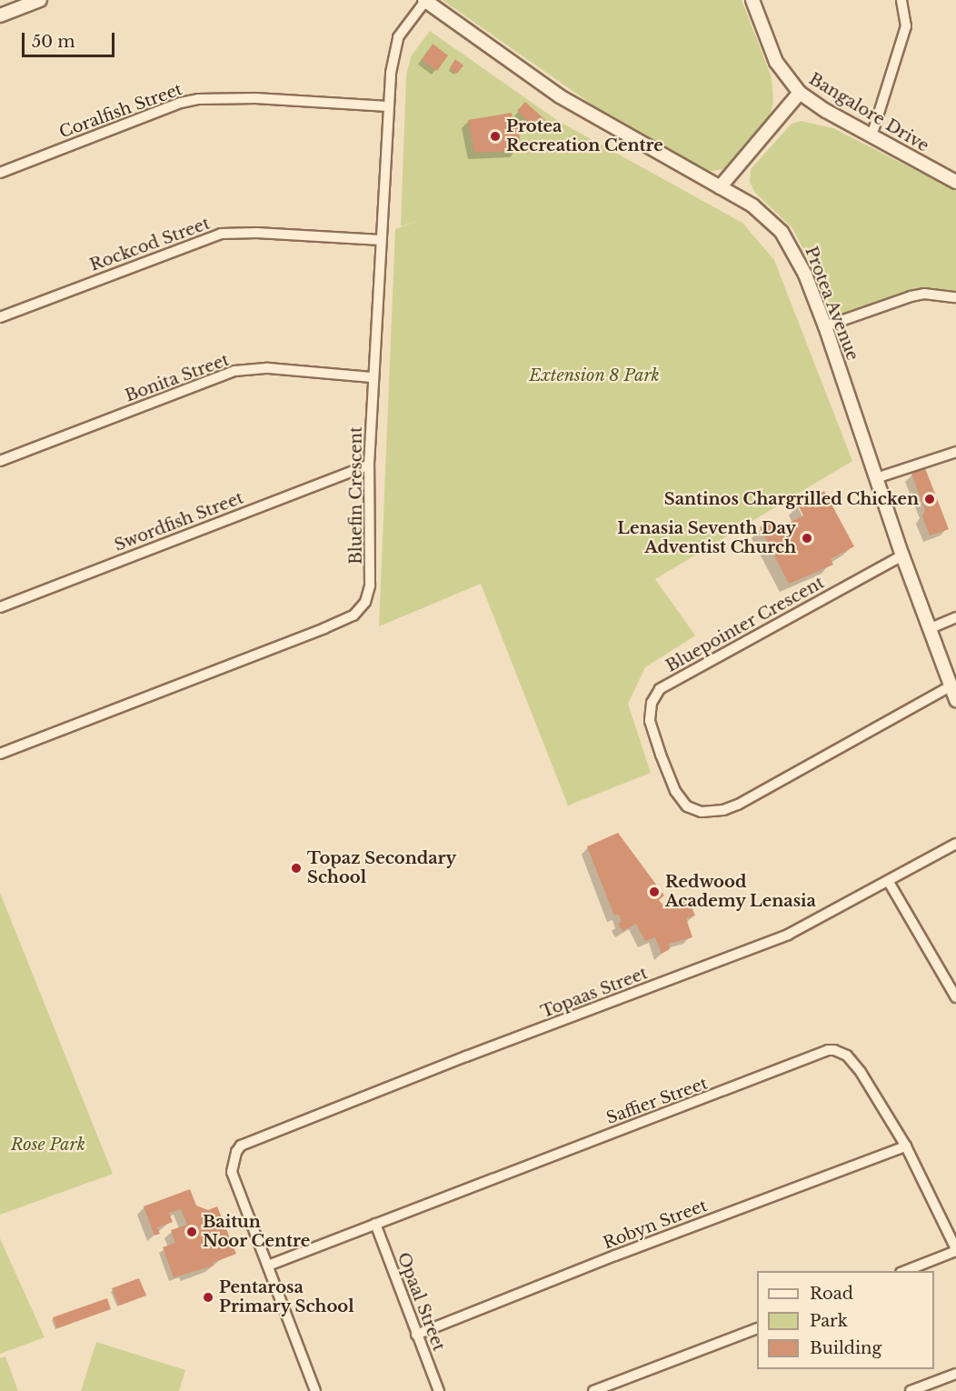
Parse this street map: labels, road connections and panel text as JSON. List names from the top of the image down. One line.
{"streets":{"street":["Coralfish Street","Bangalore Drive","Rockcod Street","Protea Avenue","Bonita Street","Bluefin Crescent","Swordfish Street","Bluepointer Crescent","Topaas Street","Saffier Street","Robyn Street","Opaal Street"]},"crossings":[["Coralfish Street","Bluefin Crescent"],["Rockcod Street","Bluefin Crescent"],["Protea Avenue","Bluefin Crescent"],["Protea Avenue","Bluepointer Crescent"],["Bonita Street","Bluefin Crescent"],["Bluefin Crescent","Swordfish Street"],["Topaas Street","Saffier Street"],["Saffier Street","Robyn Street"],["Saffier Street","Opaal Street"],["Robyn Street","Opaal Street"]],"parks":["Extension 8 Park","Rose Park"],"places":["Protea Recreation Centre","Santinos Chargrilled Chicken","Lenasia Seventh Day Adventist Church","Topaz Secondary School","Redwood Academy Lenasia","Baitun Noor Centre","Pentarosa Primary School"],"legend":["Road","Park","Building"],"scale_bar":"50 m"}
